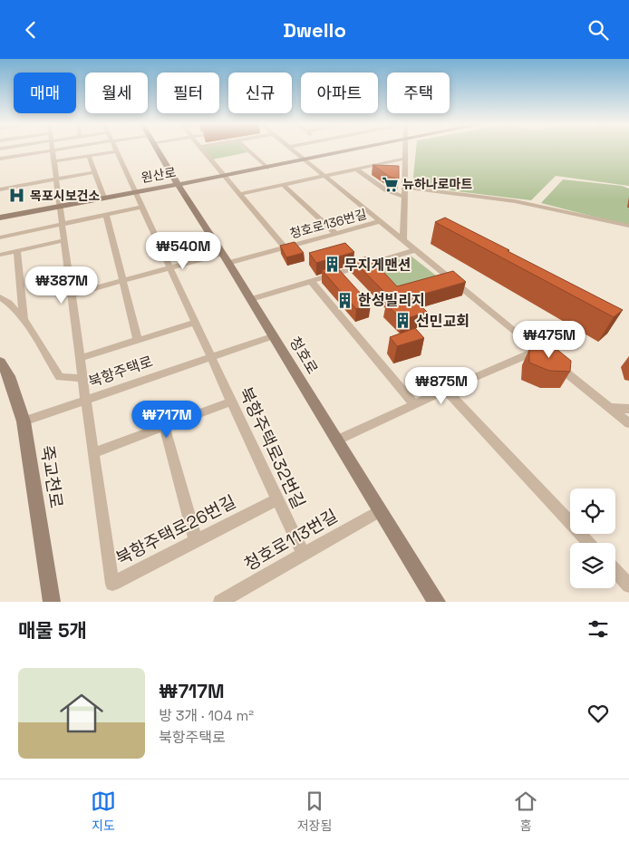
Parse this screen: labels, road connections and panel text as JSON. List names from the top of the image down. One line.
{"streets":{"street":["원산로","청호로136번길","청호로","북항주택로","북항주택로32번길","죽교천로","북항주택로26번길","청호로113번길"]},"crossings":[["원산로","청호로"],["원산로","북항주택로"],["원산로","북항주택로32번길"],["청호로136번길","청호로"],["청호로136번길","북항주택로"],["청호로136번길","북항주택로32번길"],["청호로","북항주택로"],["청호로","청호로113번길"],["북항주택로","북항주택로32번길"],["북항주택로","북항주택로26번길"],["북항주택로32번길","북항주택로26번길"],["북항주택로32번길","청호로113번길"]],"places":{"supermarket":["뉴하나로마트"],"hospital":["목포시보건소"],"building":["무지게맨션","한성빌리지","선민교회"]},"page":{"header":"Dwello","chip":["매매","월세","필터","신규","아파트","주택"],"price":["₩540M","₩387M","₩475M","₩875M","₩717M"],"heading":"매물 5개","list":[{"name":"₩717M","note":"방 3개 · 104 m² · 북항주택로"}],"tabs":["지도","저장됨","홈"]}}
